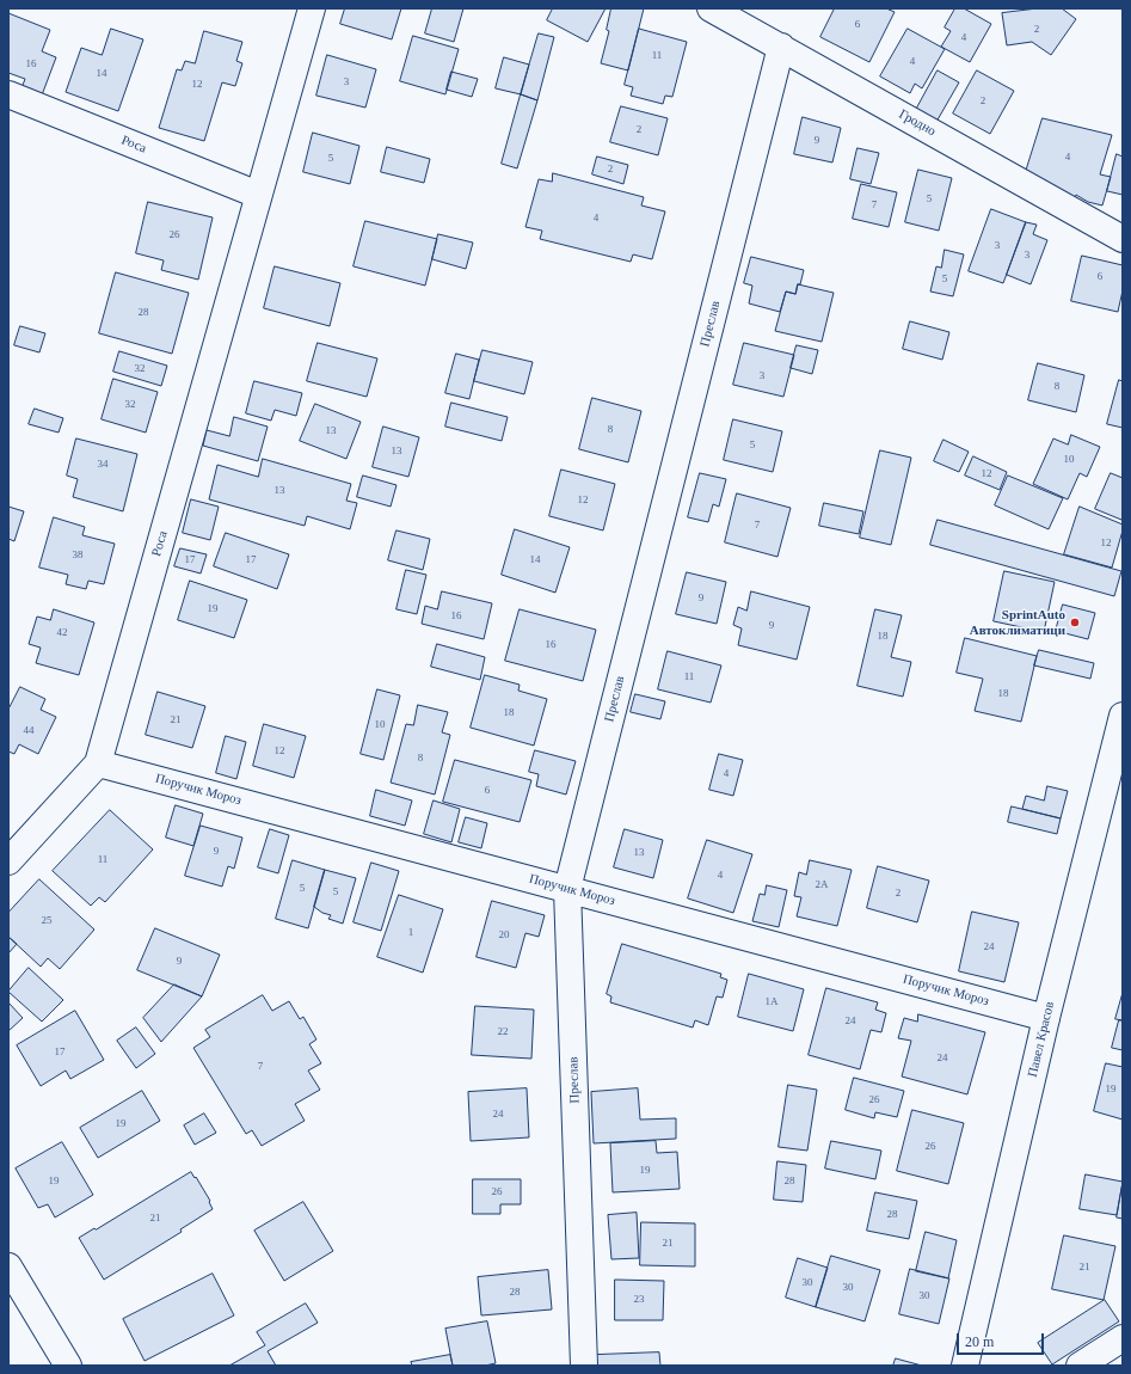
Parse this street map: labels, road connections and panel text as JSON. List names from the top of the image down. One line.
{"streets":{"street":["Гродно","Роса","Преслав","Поручик Мороз","Павел Красов"]},"crossings":[["Гродно","Преслав"],["Роса","Поручик Мороз"],["Преслав","Поручик Мороз"],["Поручик Мороз","Павел Красов"]],"places":["SprintAuto Автоклиматици"],"house_numbers":["6","2","4","11","4","16","14","3","12","2","2","9","4","5","2","5","7","4","26","3","3","6","5","28","32","3","8","32","8","13","5","13","10","34","12","13","12","7","12","38","17","17","14","9","19","16","9","42","18","16","11","18","18","21","10","44","12","8","4","6","9","13","11","4","2A","5","5","2","25","1","20","24","9","1А","24","22","17","24","7","19","26","24","19","26","19","19","28","26","28","21","21","21","30","30","28","30","23"],"scale_bar":"20 m"}
